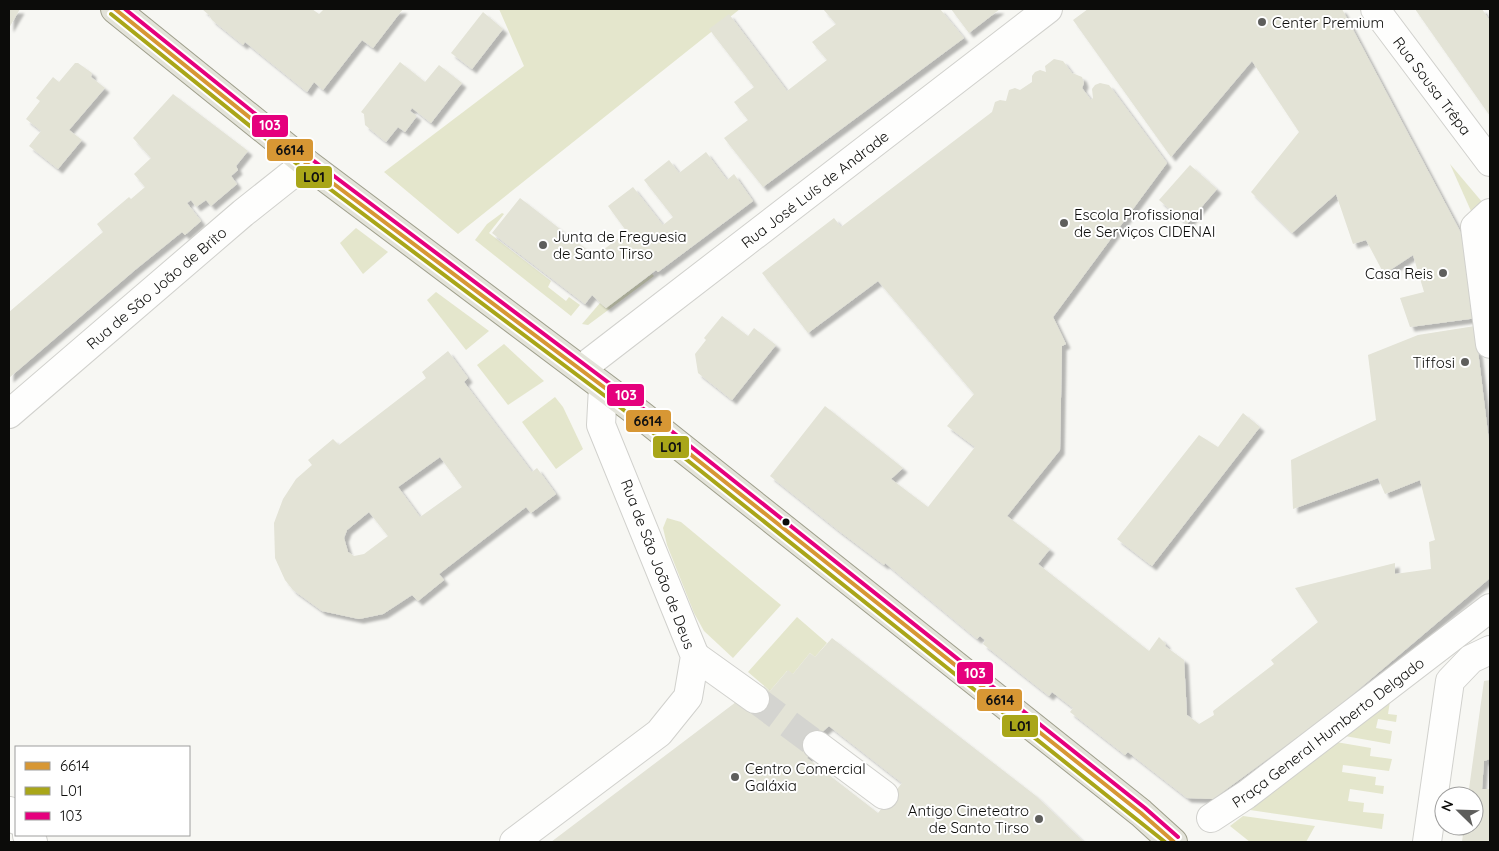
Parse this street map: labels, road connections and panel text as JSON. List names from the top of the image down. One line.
{"streets":{"street":["Rua Sousa Trêpa","Rua José Luís de Andrade","Rua de São João de Brito","Rua de São João de Deus","Praça General Humberto Delgado"]},"places":["Center Premium","Escola Profissional de Serviços CIDENAI","Junta de Freguesia de Santo Tirso","Casa Reis","Tiffosi","Centro Comercial Galáxia","Antigo Cineteatro de Santo Tirso"],"lines":["transit line 6614","transit line 103","transit line L01"],"legend":["6614","L01","103"],"north":"top left"}
